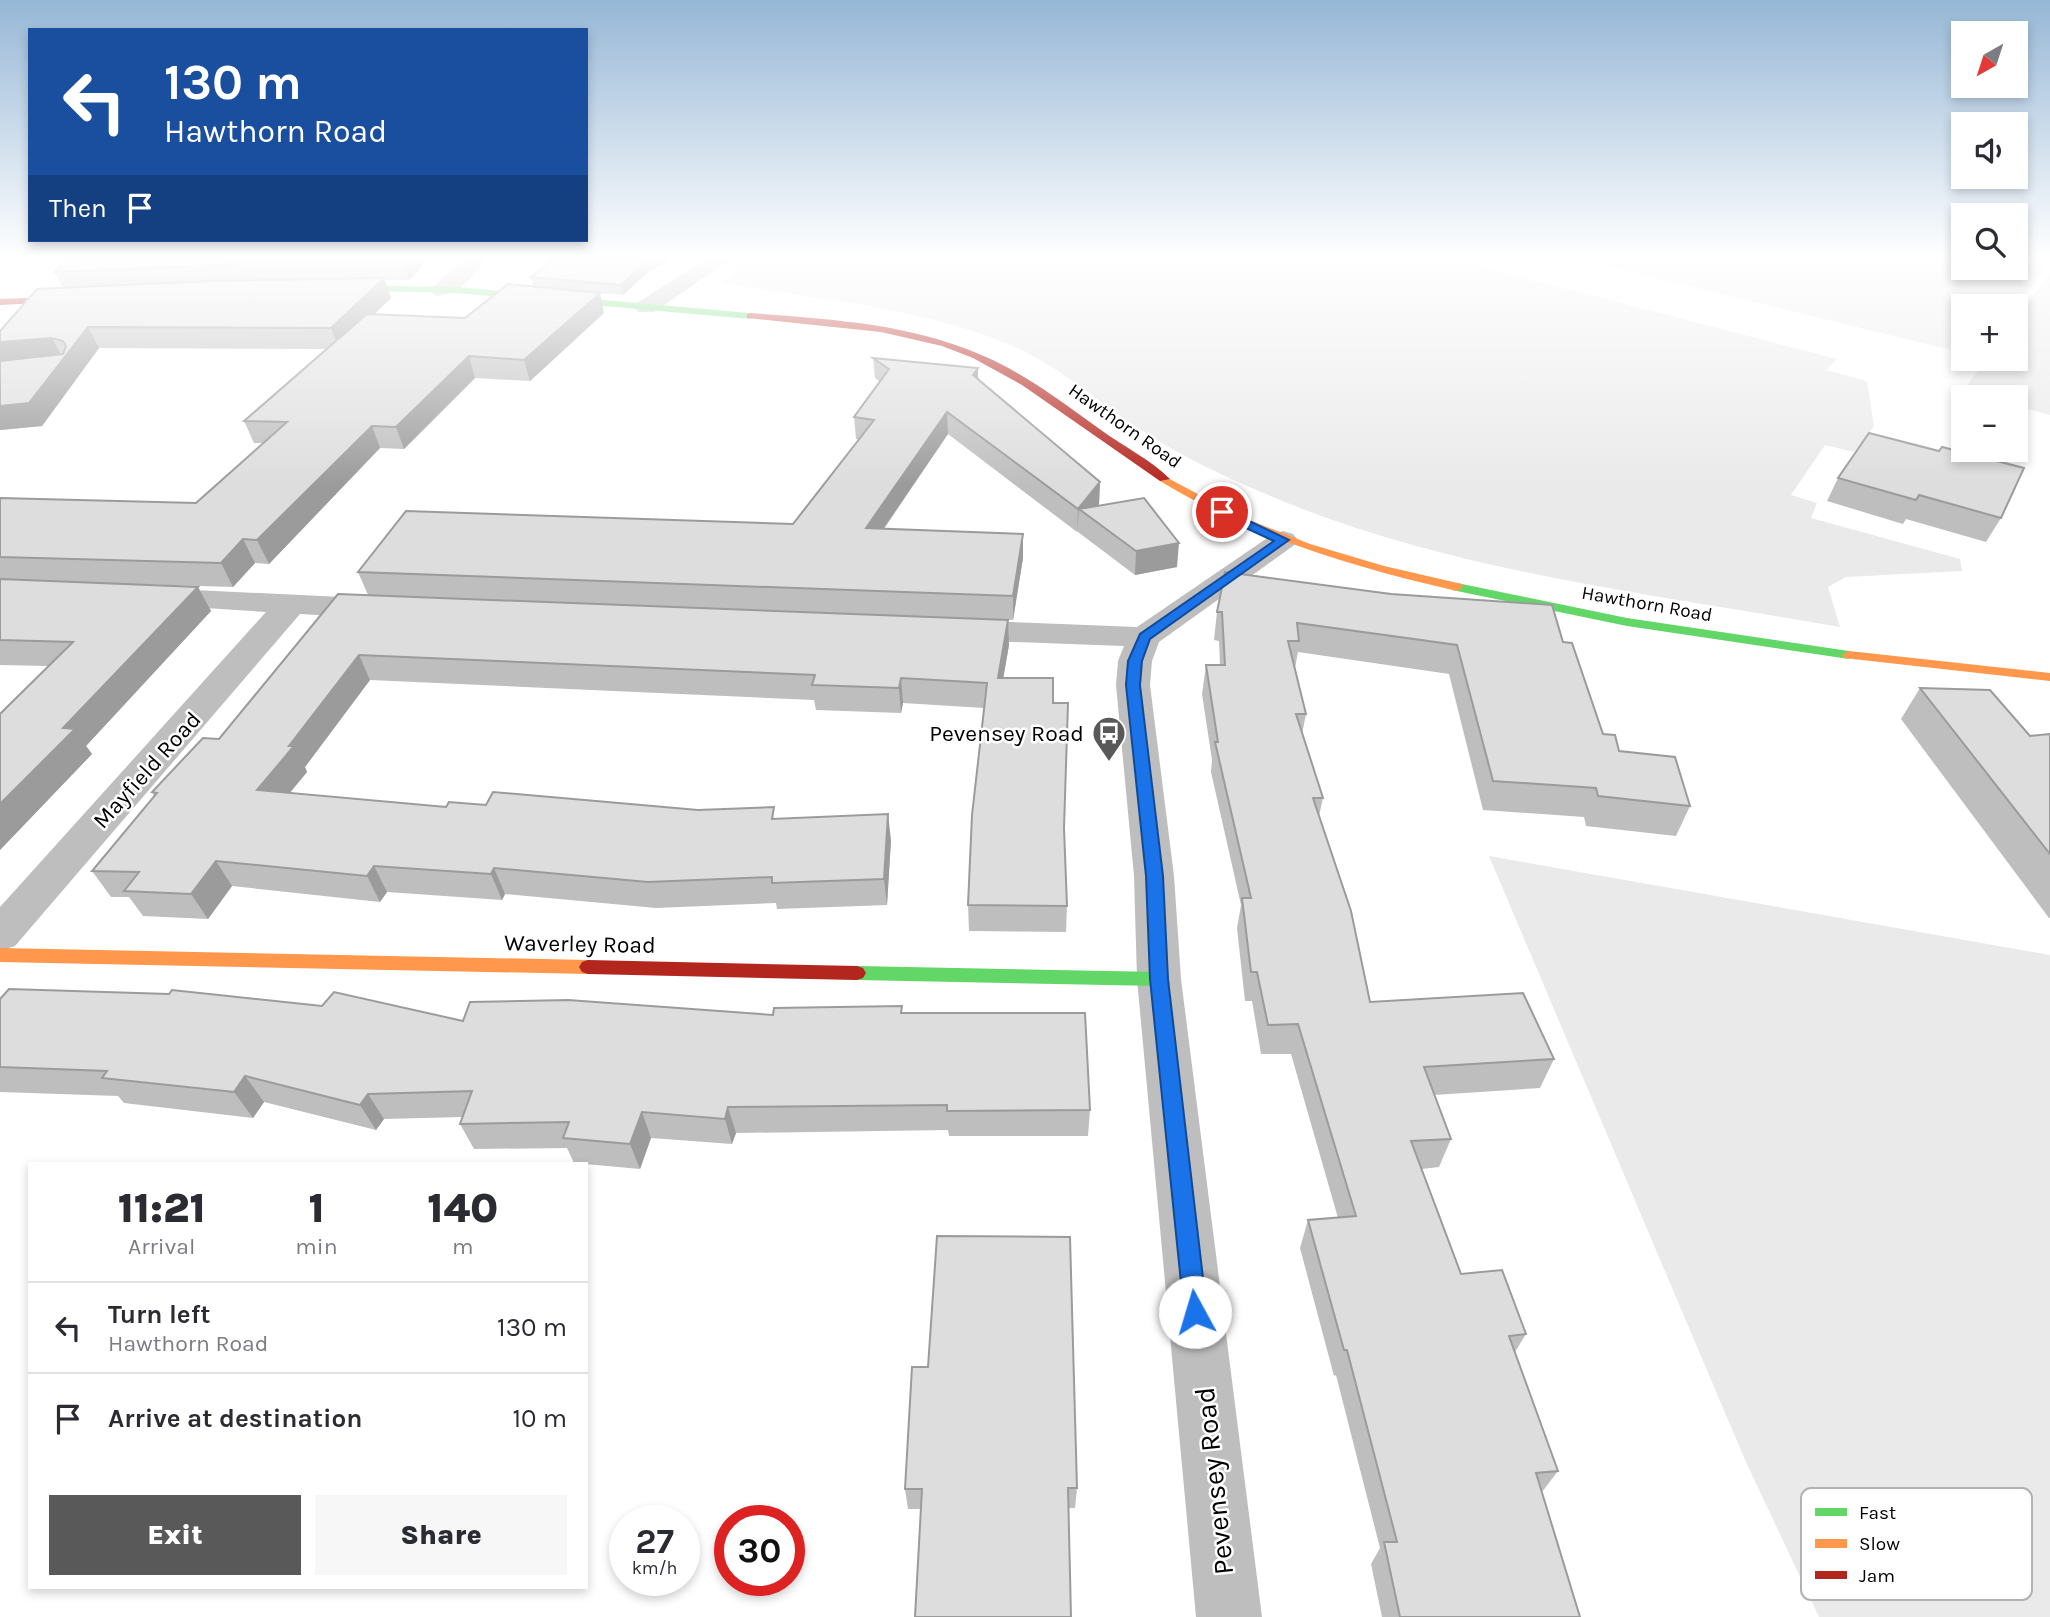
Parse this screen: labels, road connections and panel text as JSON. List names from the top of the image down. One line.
{"streets":{"street":["Hawthorn Road","Mayfield Road","Waverley Road","Pevensey Road"]},"crossings":[["Waverley Road","Pevensey Road"]],"places":{"bus stop":["Pevensey Road"]},"legend":["Fast","Slow","Jam"],"north":"bottom left","page":{"map_buttons":["+","−"],"turn":["130 m","Hawthorn Road"],"then":"Then","eta":["11:21","Arrival","1","min","140","m"],"list":[{"name":"Turn left","note":"Hawthorn Road","value":"130 m"},{"name":"Arrive at destination","value":"10 m"}],"buttons":["Exit","Share"],"speed":"27 km/h","limit":"30"}}
